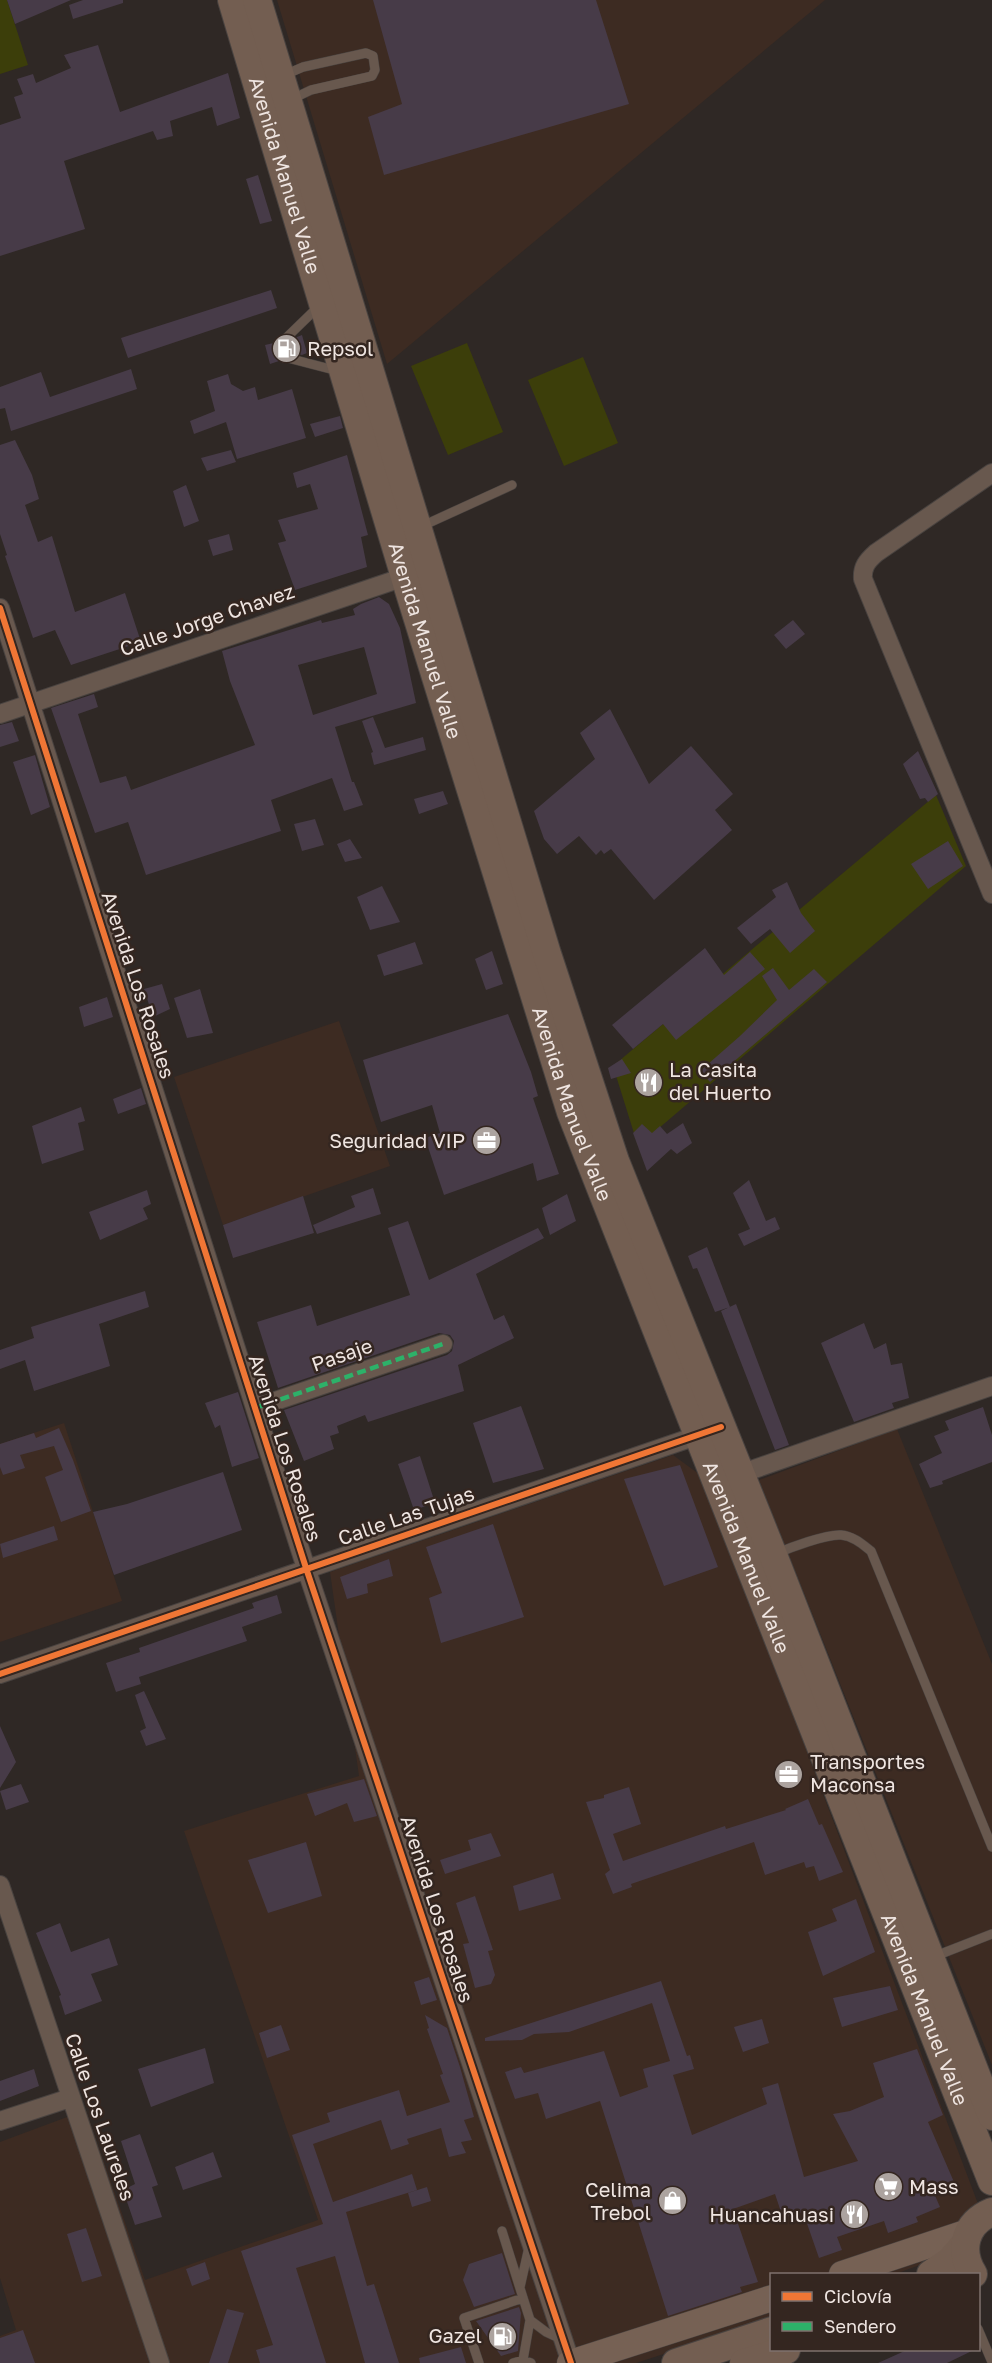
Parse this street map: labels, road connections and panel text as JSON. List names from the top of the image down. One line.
{"streets":{"main road":["Avenida Manuel Valle"],"street":["Calle Jorge Chavez","Avenida Los Rosales","Pasaje","Calle Las Tujas","Calle Los Laureles"]},"crossings":[["Avenida Manuel Valle","Calle Jorge Chavez"],["Avenida Manuel Valle","Calle Las Tujas"],["Calle Jorge Chavez","Avenida Los Rosales"],["Avenida Los Rosales","Pasaje"],["Avenida Los Rosales","Calle Las Tujas"]],"places":{"fuel station":["Repsol","Gazel"],"restaurant":["La Casita del Huerto","Huancahuasi"],"office":["Seguridad VIP","Transportes Maconsa"],"supermarket":["Mass"],"shop":["Celima Trebol"]},"legend":["Ciclovía","Sendero"]}
